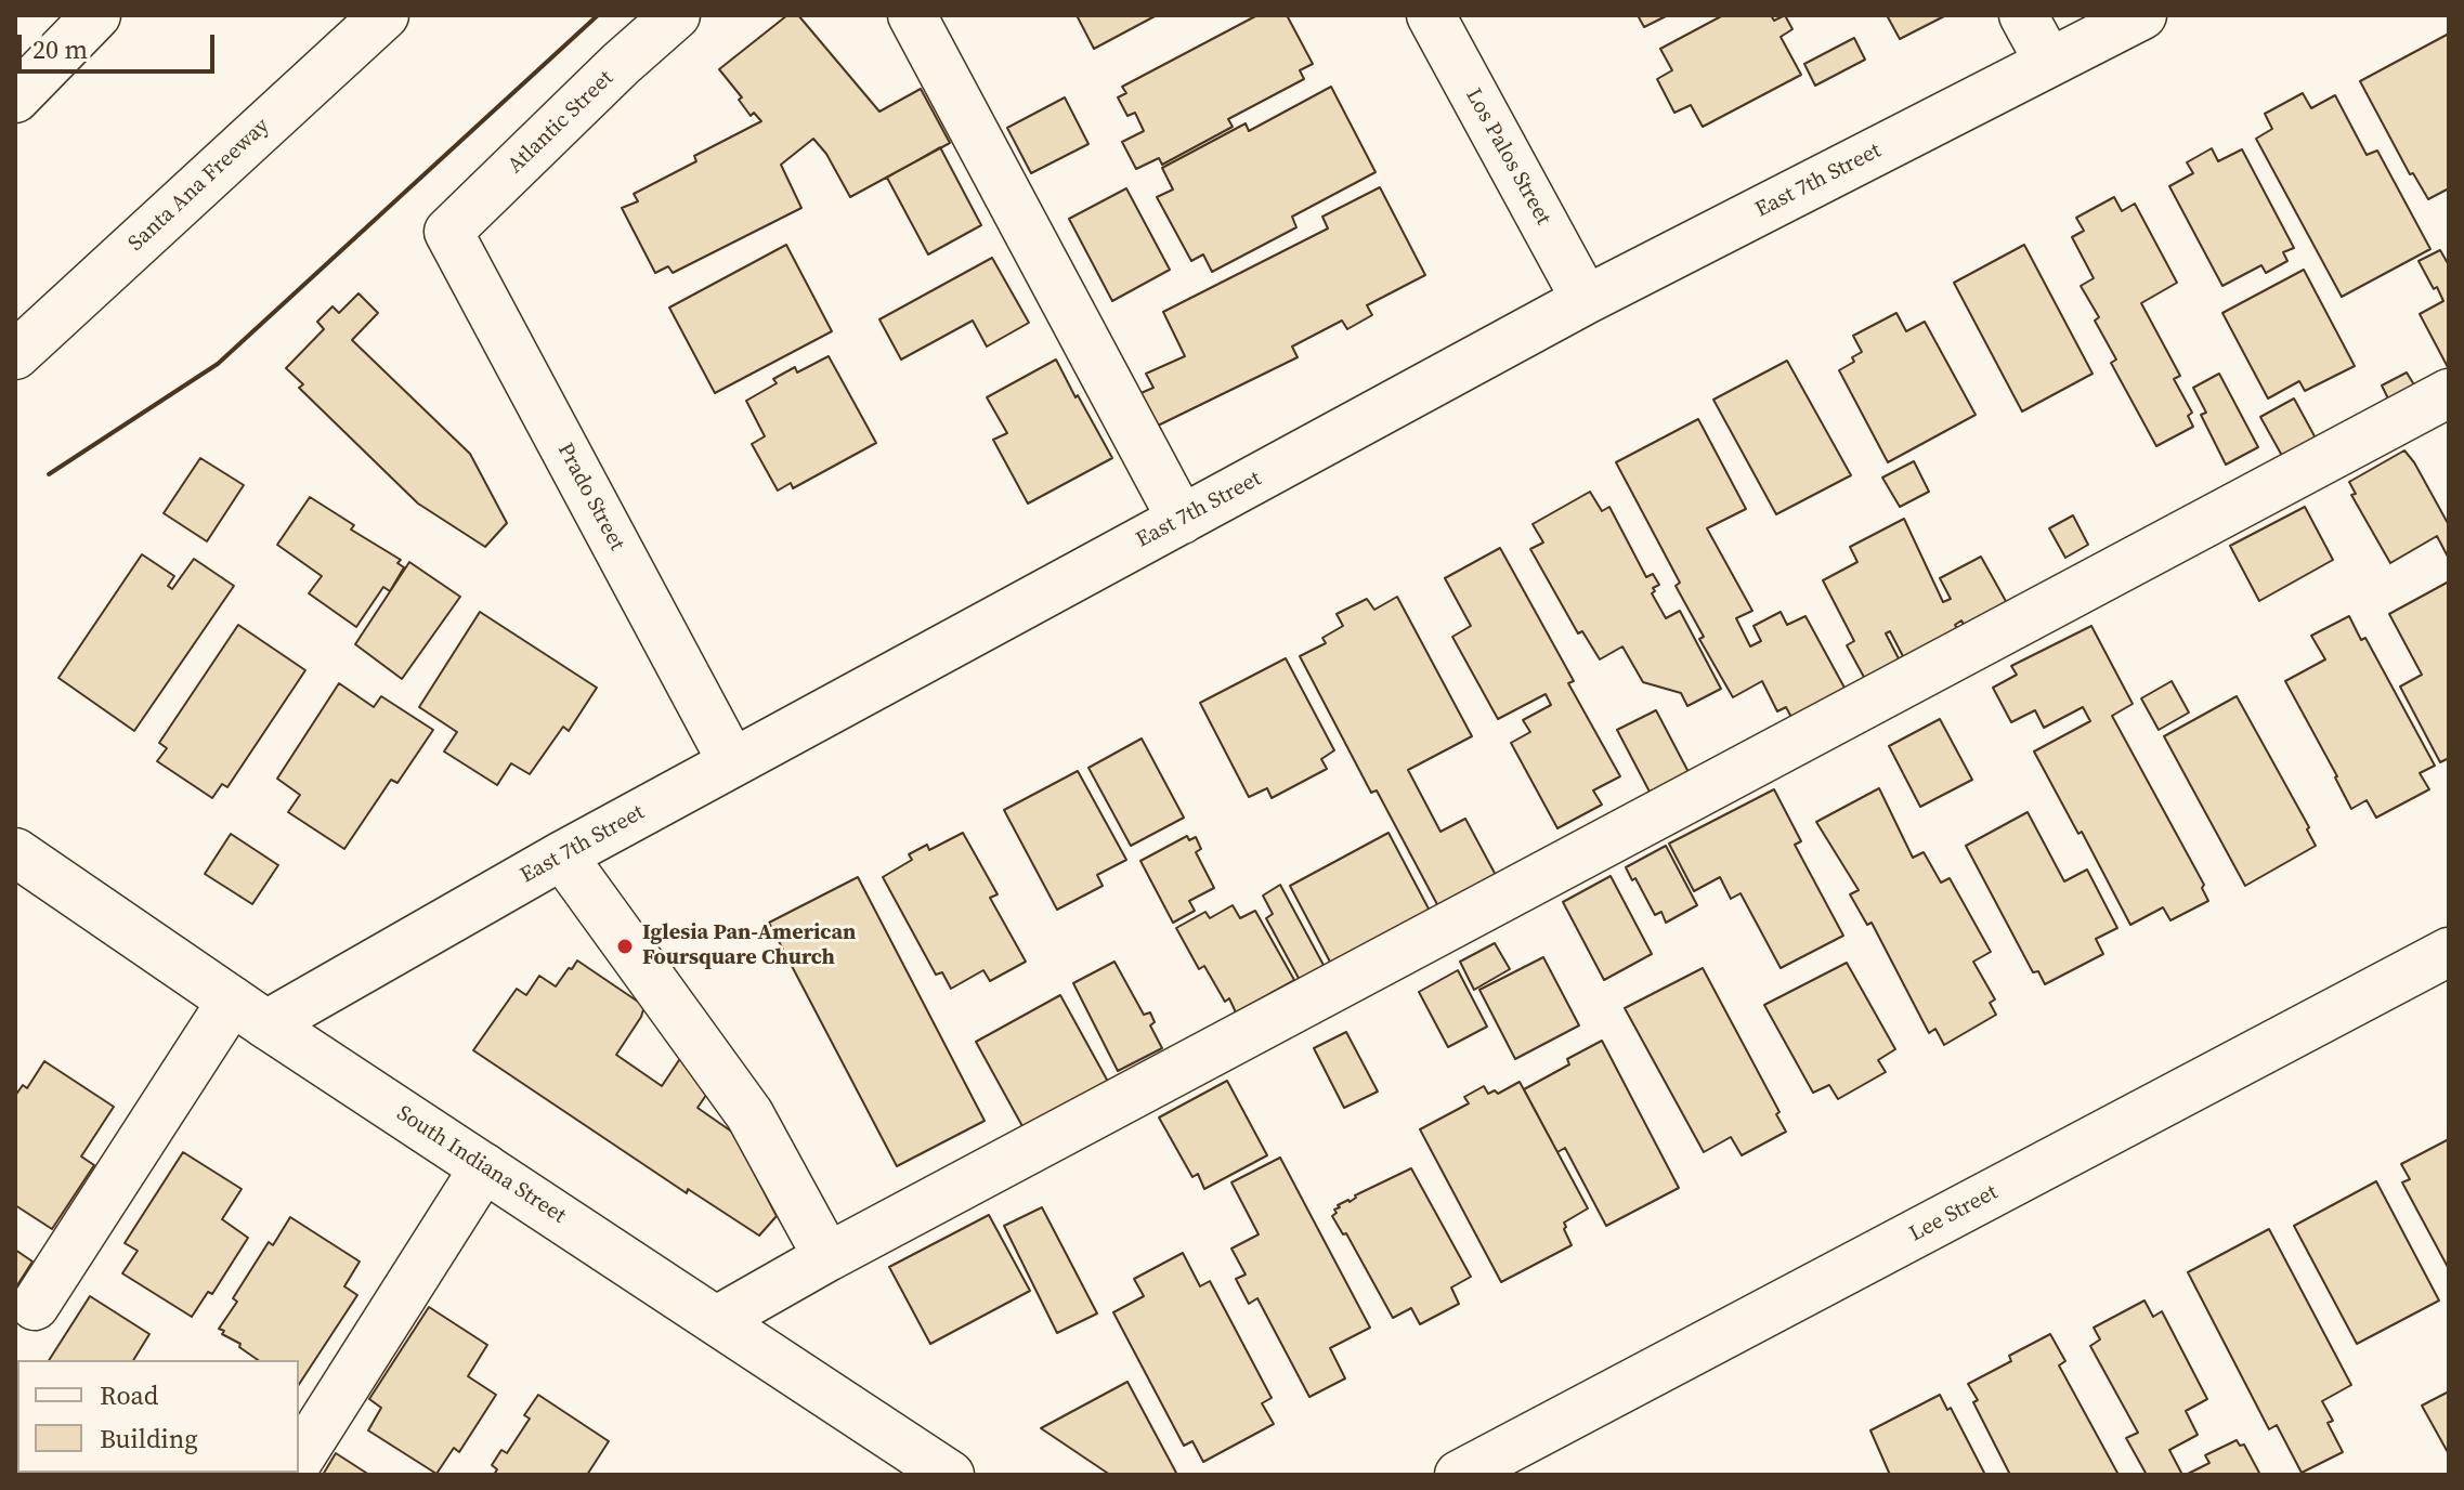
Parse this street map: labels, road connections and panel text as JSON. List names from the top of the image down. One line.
{"streets":{"main road":["Atlantic Street","Los Palos Street","East 7th Street","Santa Ana Freeway","Prado Street","South Indiana Street","Lee Street"]},"crossings":[["Atlantic Street","Prado Street"],["Los Palos Street","East 7th Street"],["East 7th Street","Prado Street"],["East 7th Street","South Indiana Street"]],"places":["Iglesia Pan-American Foursquare Church"],"legend":["Road","Building"],"scale_bar":"20 m"}
